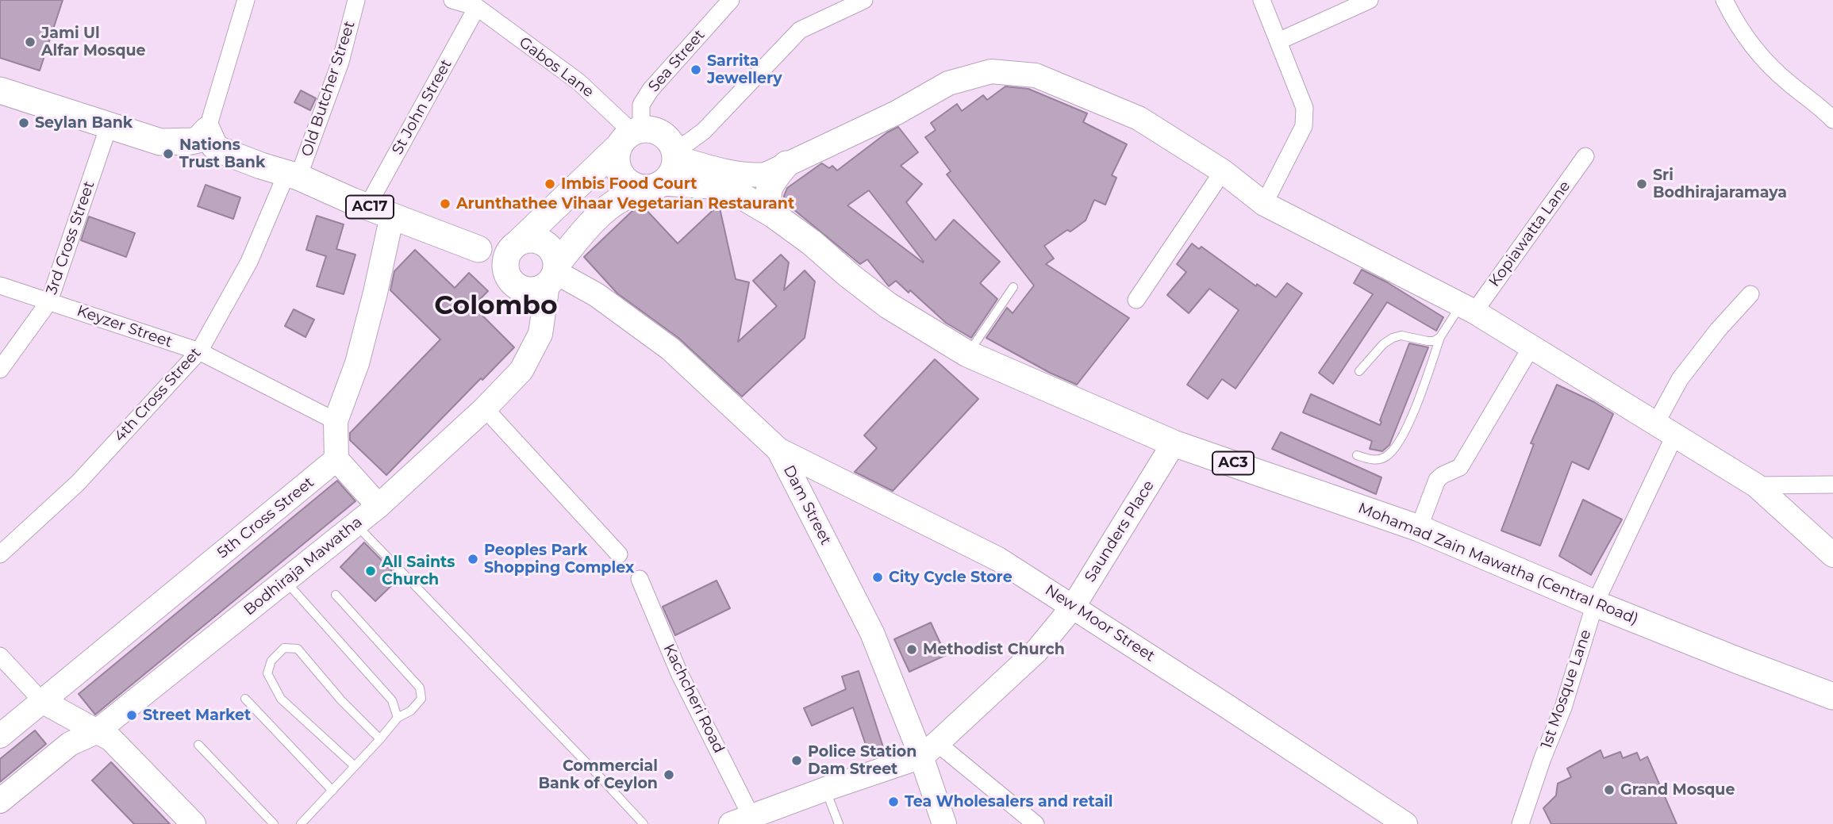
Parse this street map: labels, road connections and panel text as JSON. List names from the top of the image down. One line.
{"streets":{"main road":["AC17","AC3","Dam Street","5th Cross Street","Saunders Place","Mohamad Zain Mawatha (Central Road)","Bodhiraja Mawatha","New Moor Street"],"street":["Sea Street","Gabos Lane","Old Butcher Street","St John Street","Kopiawatta Lane","3rd Cross Street","Keyzer Street","4th Cross Street","1st Mosque Lane","Kachcheri Road"]},"crossings":[["Sea Street","Gabos Lane"],["Sea Street","Mohamad Zain Mawatha (Central Road)"],["Gabos Lane","St John Street"],["Gabos Lane","Mohamad Zain Mawatha (Central Road)"],["Old Butcher Street","AC17"],["Old Butcher Street","4th Cross Street"],["St John Street","AC17"],["AC17","3rd Cross Street"],["AC17","4th Cross Street"],["AC17","Dam Street"],["AC17","Bodhiraja Mawatha"],["3rd Cross Street","Keyzer Street"],["Keyzer Street","4th Cross Street"],["Dam Street","Saunders Place"],["Dam Street","Bodhiraja Mawatha"],["Dam Street","New Moor Street"],["Saunders Place","Mohamad Zain Mawatha (Central Road)"],["Saunders Place","New Moor Street"],["Saunders Place","Kachcheri Road"],["Mohamad Zain Mawatha (Central Road)","1st Mosque Lane"]],"districts":["Colombo"],"places":["Jami Ul Alfar Mosque","Sarrita Jewellery","Seylan Bank","Nations Trust Bank","Imbis Food Court","Sri Bodhirajaramaya","Arunthathee Vihaar Vegetarian Restaurant","Peoples Park Shopping Complex","All Saints Church","City Cycle Store","Methodist Church","Street Market","Police Station Dam Street","Commercial Bank of Ceylon","Grand Mosque","Tea Wholesalers and retail"]}
